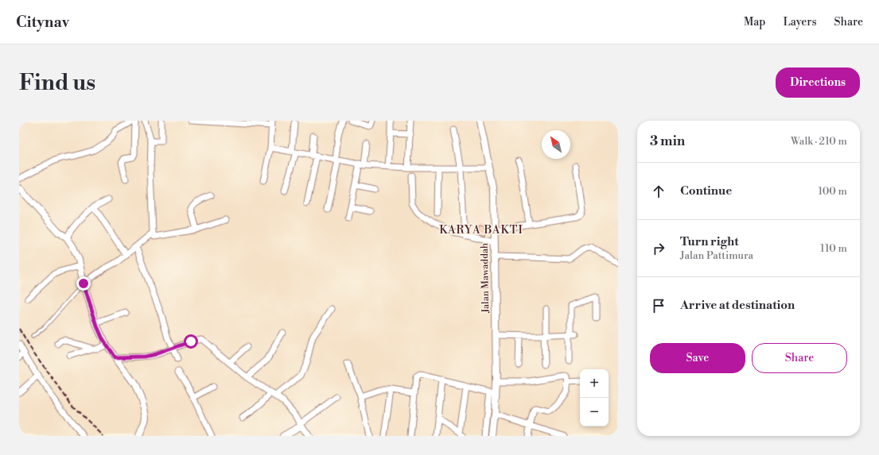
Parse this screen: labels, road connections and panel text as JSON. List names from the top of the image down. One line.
{"streets":{"street":["Jalan Mawaddah"]},"districts":["KARYA BAKTI"],"north":"top left","page":{"header":"Citynav","nav":["Map","Layers","Share"],"buttons":["Directions",["Save","Share"]],"title":"Find us","heading":["3 min","Walk · 210 m"],"list":[["Continue","100 m"],["Turn right","Jalan Pattimura","110 m"],"Arrive at destination"],"map_buttons":["+","−"]}}
